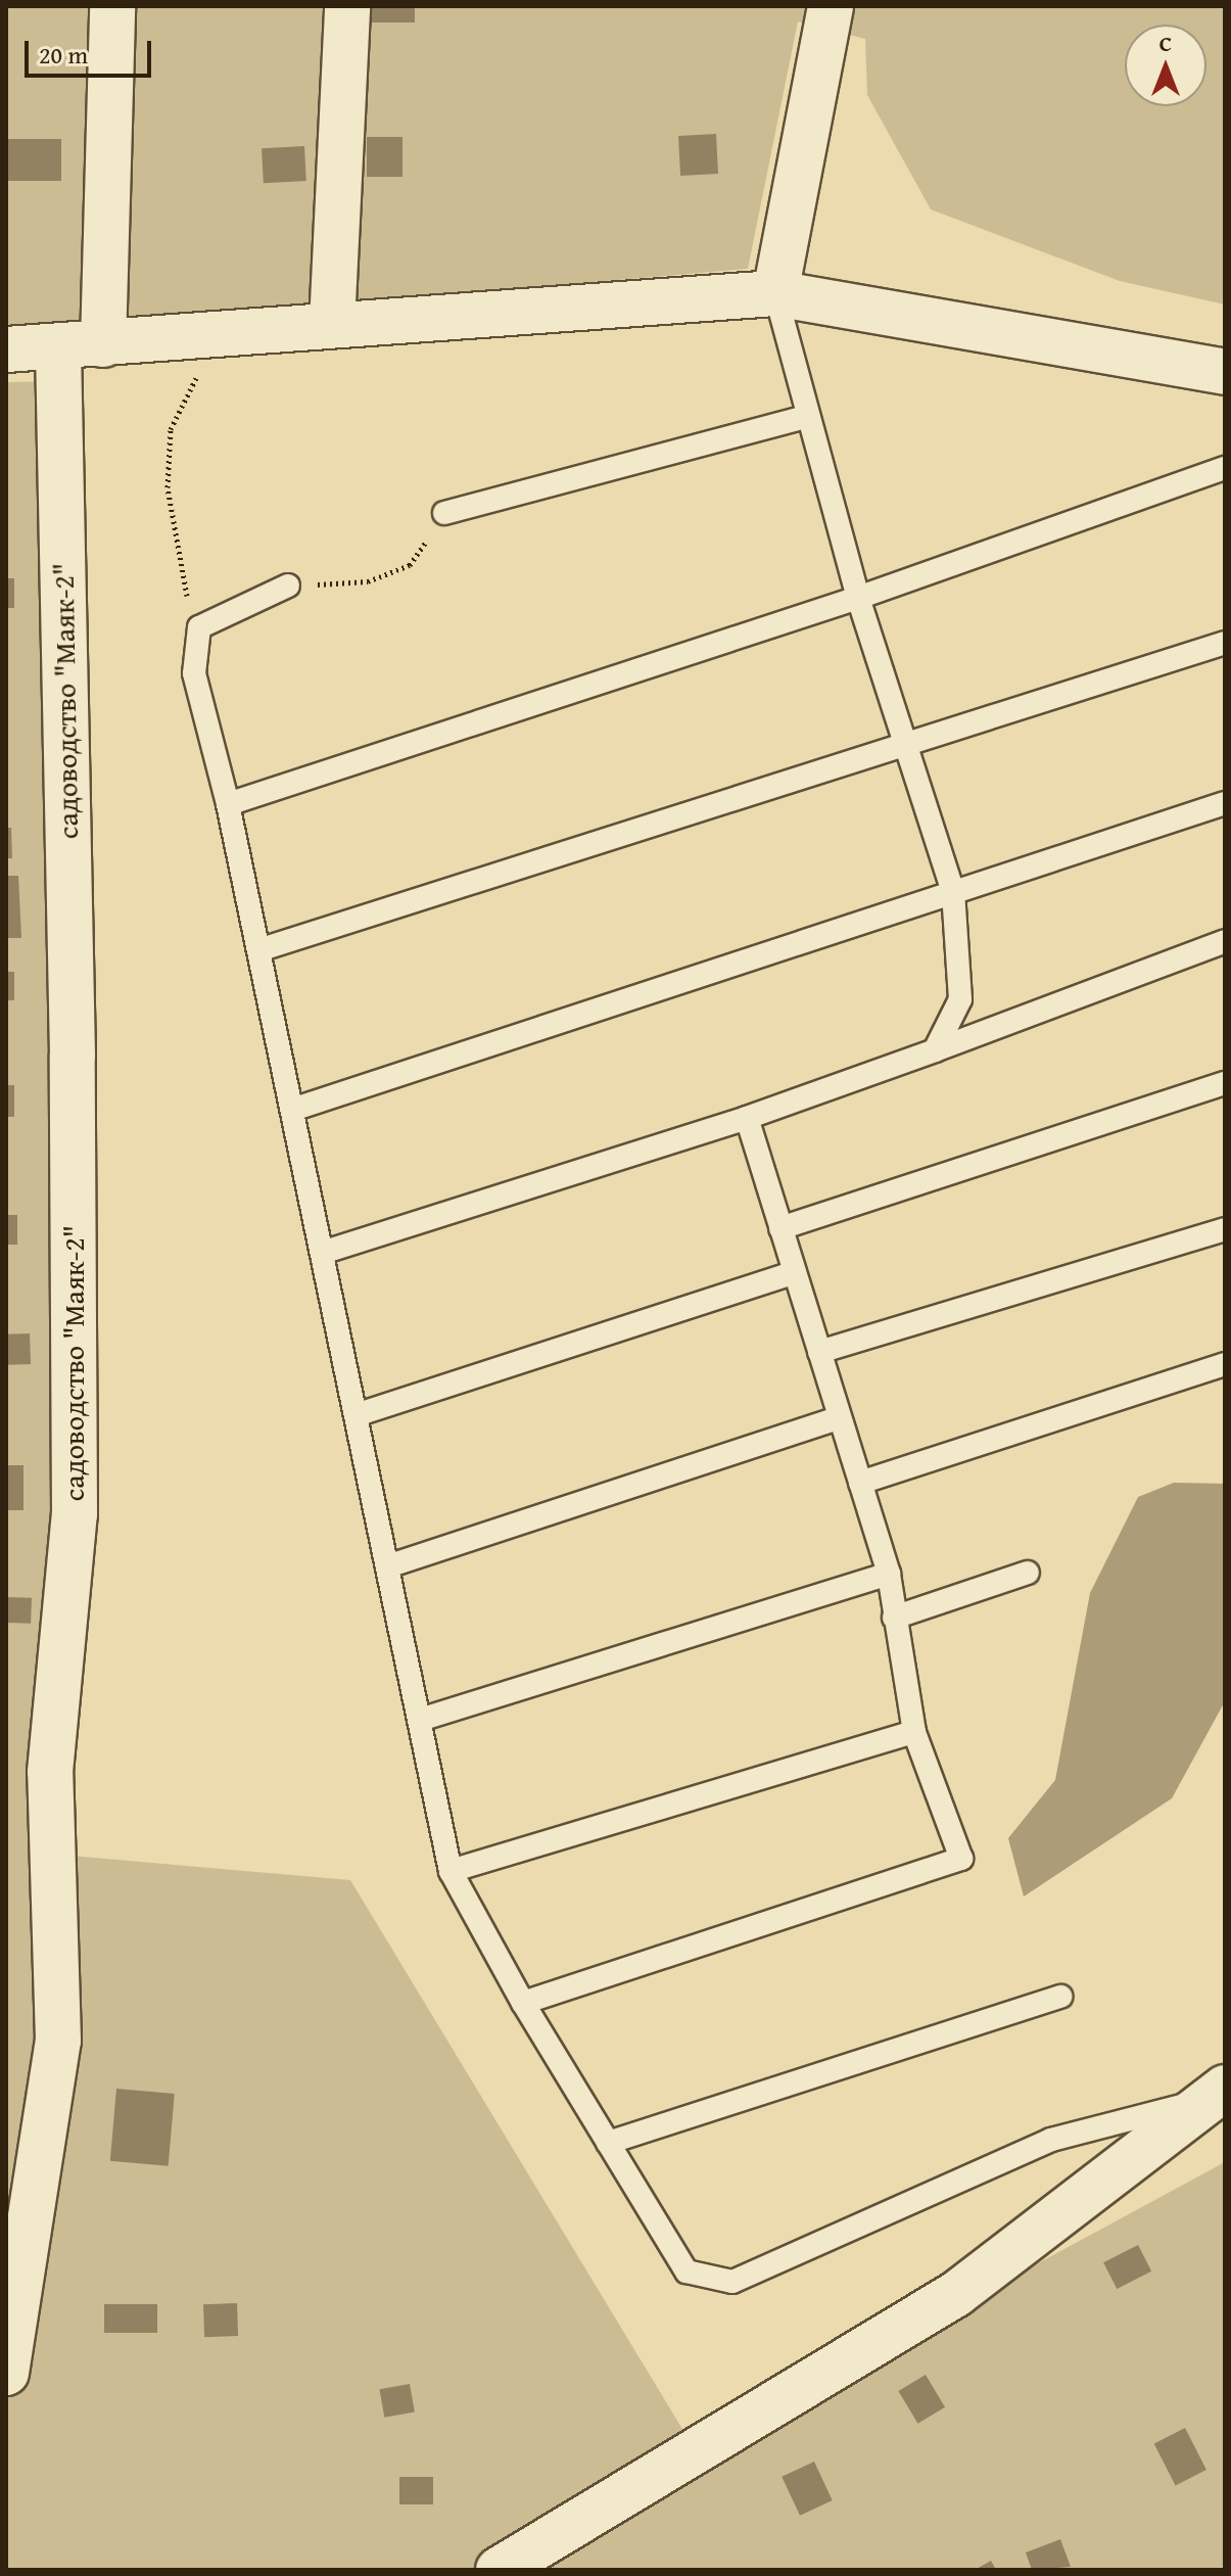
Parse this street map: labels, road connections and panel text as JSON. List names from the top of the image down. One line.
{"streets":{"street":["садоводство \"Маяк-2\""]},"scale_bar":"20 m","north":"top"}
